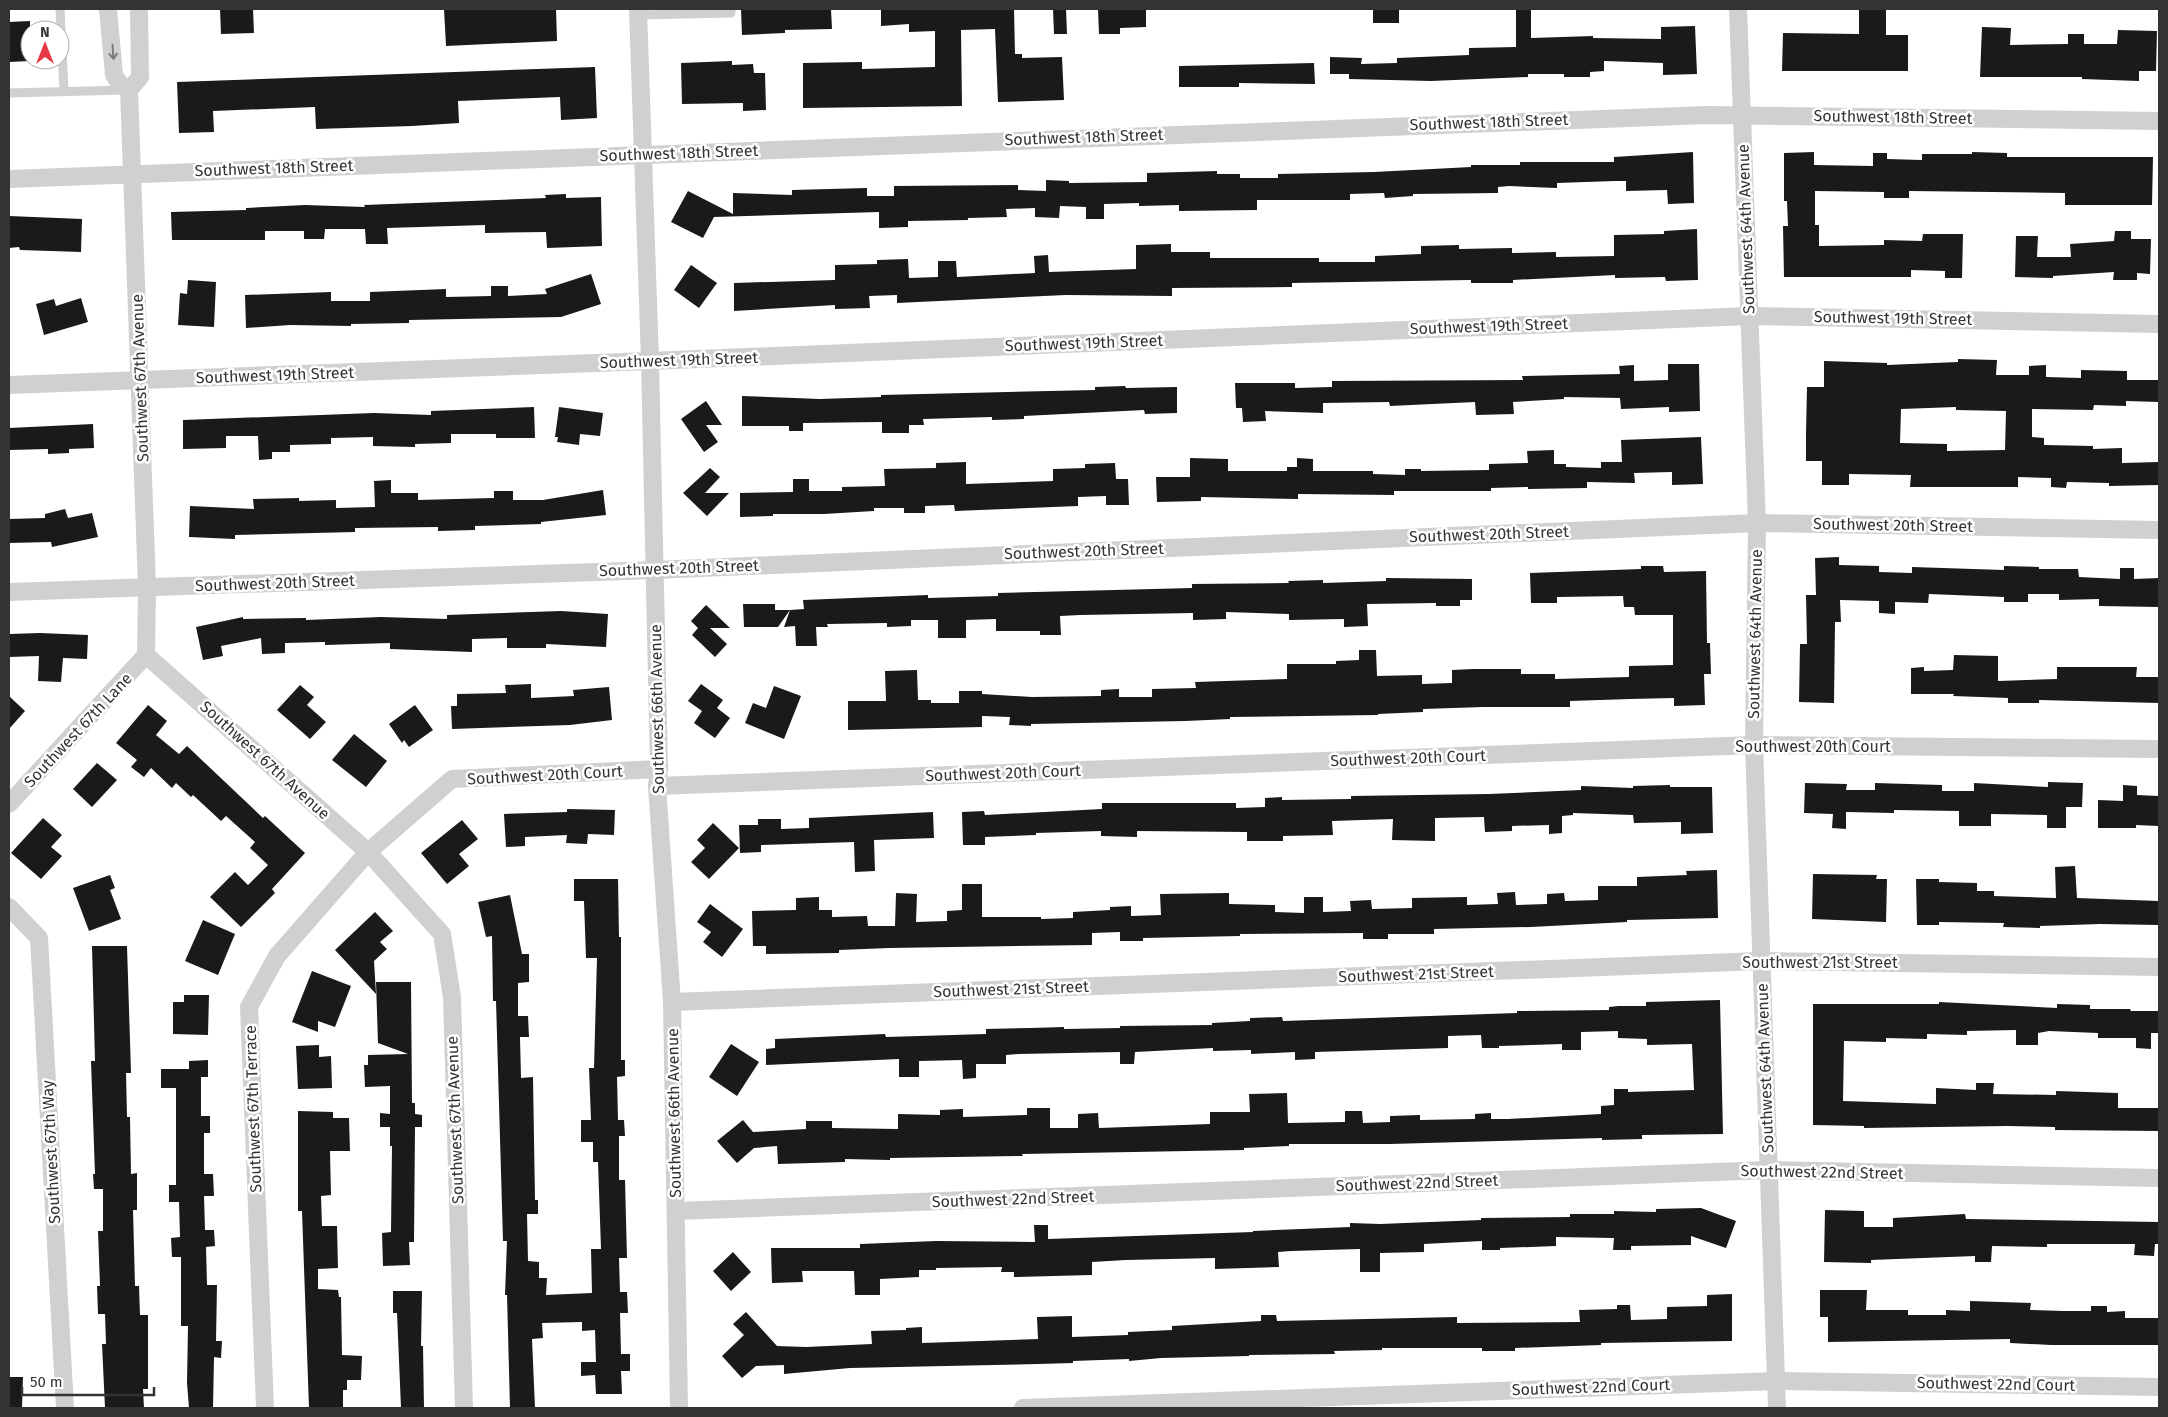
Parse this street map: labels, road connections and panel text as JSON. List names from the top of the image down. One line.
{"streets":{"street":["Southwest 18th Street","Southwest 64th Avenue","Southwest 19th Street","Southwest 67th Avenue","Southwest 20th Street","Southwest 66th Avenue","Southwest 67th Lane","Southwest 20th Court","Southwest 21st Street","Southwest 67th Terrace","Southwest 67th Way","Southwest 22nd Street","Southwest 22nd Court"]},"crossings":[["Southwest 18th Street","Southwest 64th Avenue"],["Southwest 18th Street","Southwest 67th Avenue"],["Southwest 18th Street","Southwest 66th Avenue"],["Southwest 64th Avenue","Southwest 19th Street"],["Southwest 64th Avenue","Southwest 20th Street"],["Southwest 64th Avenue","Southwest 20th Court"],["Southwest 64th Avenue","Southwest 21st Street"],["Southwest 64th Avenue","Southwest 22nd Street"],["Southwest 64th Avenue","Southwest 22nd Court"],["Southwest 19th Street","Southwest 67th Avenue"],["Southwest 19th Street","Southwest 66th Avenue"],["Southwest 67th Avenue","Southwest 20th Street"],["Southwest 67th Avenue","Southwest 67th Lane"],["Southwest 67th Avenue","Southwest 20th Court"],["Southwest 67th Avenue","Southwest 67th Terrace"],["Southwest 20th Street","Southwest 66th Avenue"],["Southwest 66th Avenue","Southwest 20th Court"],["Southwest 66th Avenue","Southwest 21st Street"],["Southwest 66th Avenue","Southwest 22nd Street"],["Southwest 20th Court","Southwest 67th Terrace"]],"scale_bar":"50 m","north":"top"}
